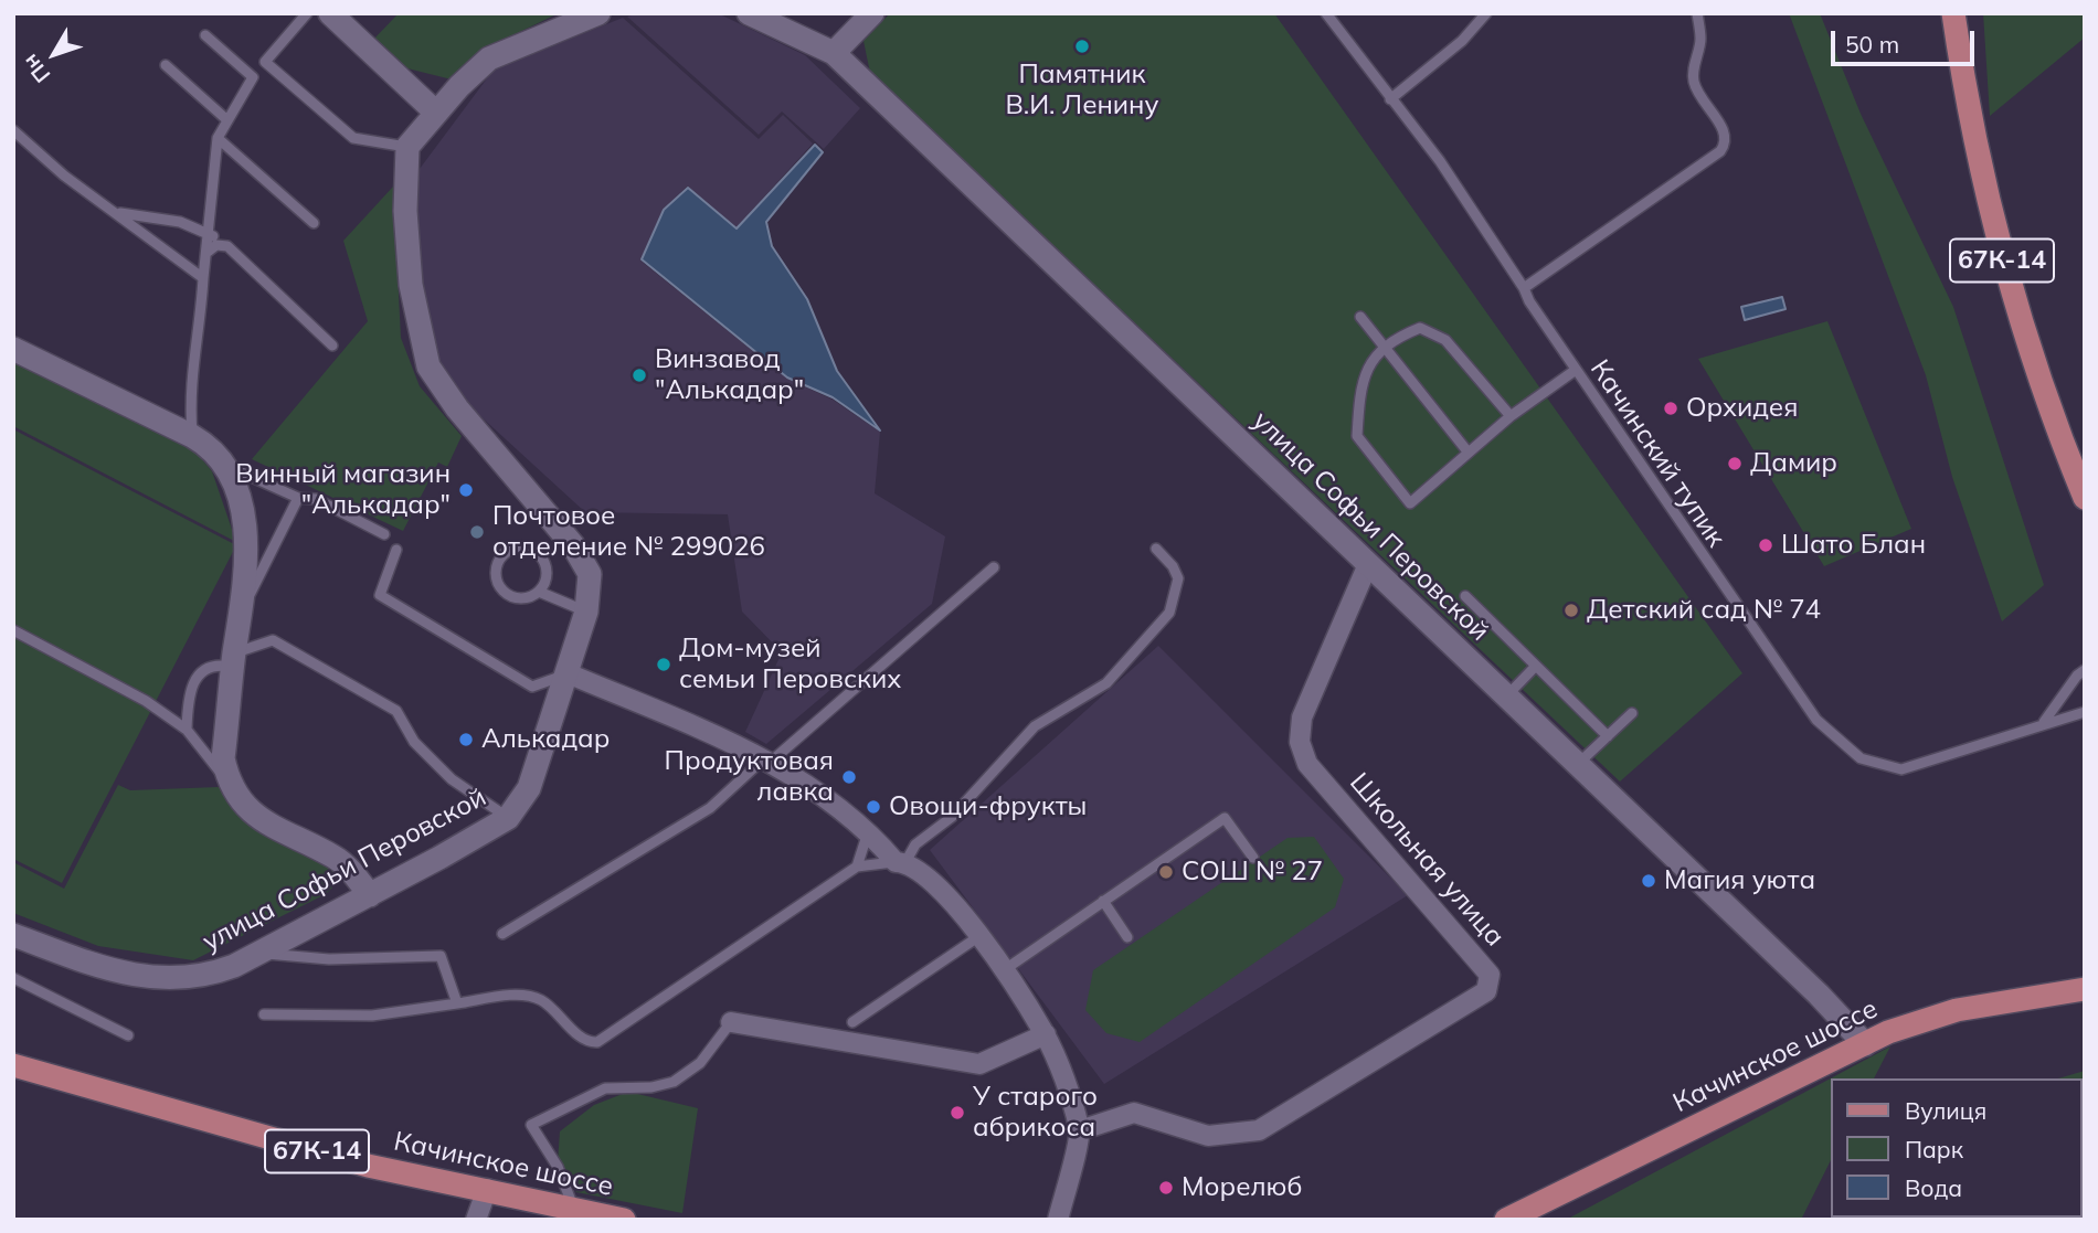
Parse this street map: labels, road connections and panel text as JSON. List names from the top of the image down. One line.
{"streets":{"main road":["67К-14","Качинское шоссе"],"street":["улица Софьи Перовской","Школьная улица"],"lane":["Качинский тупик"]},"crossings":[["улица Софьи Перовской","Школьная улица"],["улица Софьи Перовской","Качинское шоссе"]],"places":["Памятник В.И. Ленину","Винзавод \"Алькадар\"","Орхидея","Дамир","Винный магазин \"Алькадар\"","Почтовое отделение № 299026","Шато Блан","Детский сад № 74","Дом-музей семьи Перовских","Алькадар","Продуктовая лавка","Овощи-фрукты","СОШ № 27","Магия уюта","У старого абрикоса","Морелюб"],"legend":["Вулиця","Парк","Вода"],"scale_bar":"50 m","north":"bottom left"}
